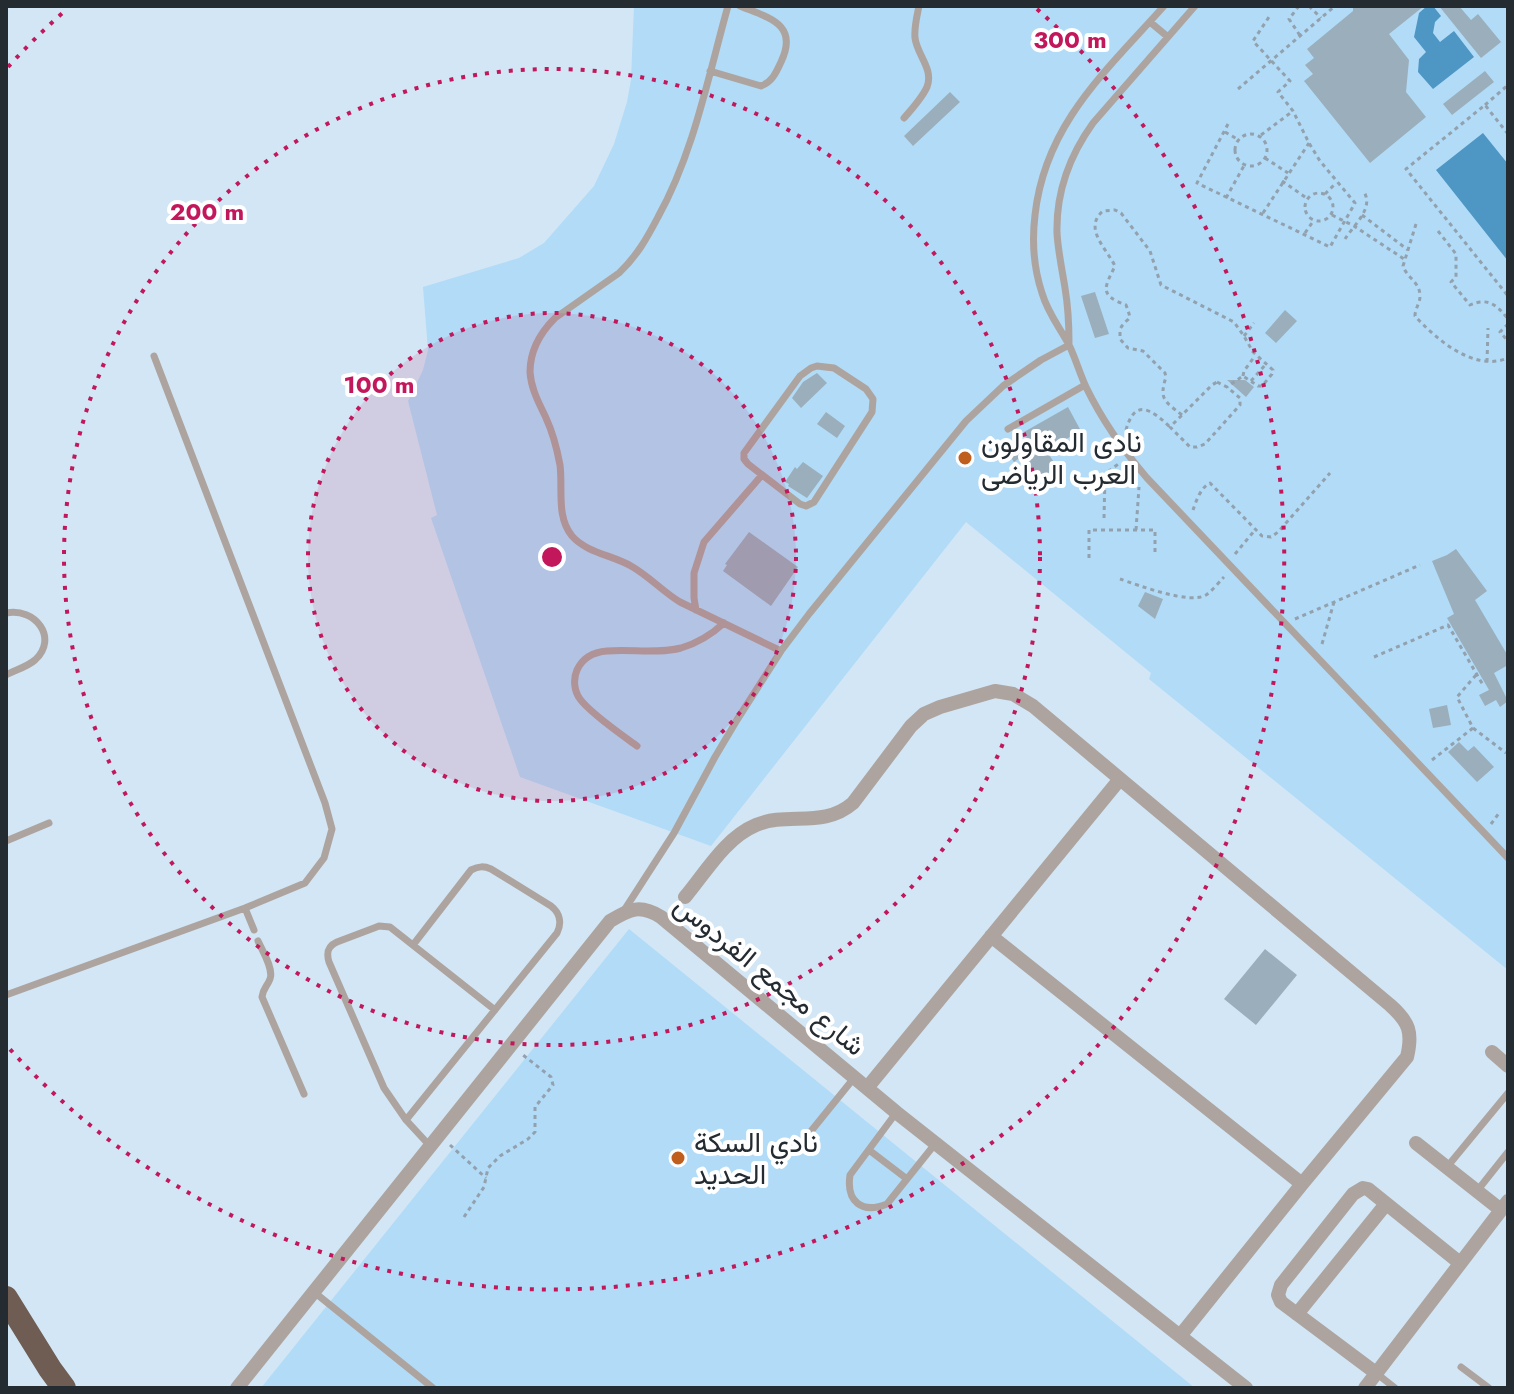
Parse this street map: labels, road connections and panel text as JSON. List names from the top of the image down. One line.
{"streets":{"street":["شارع مجمع الفردوس"]},"places":["نادى المقاولون العرب الرياضى","نادي السكة الحديد"],"rings":["300 m","200 m","100 m"]}
